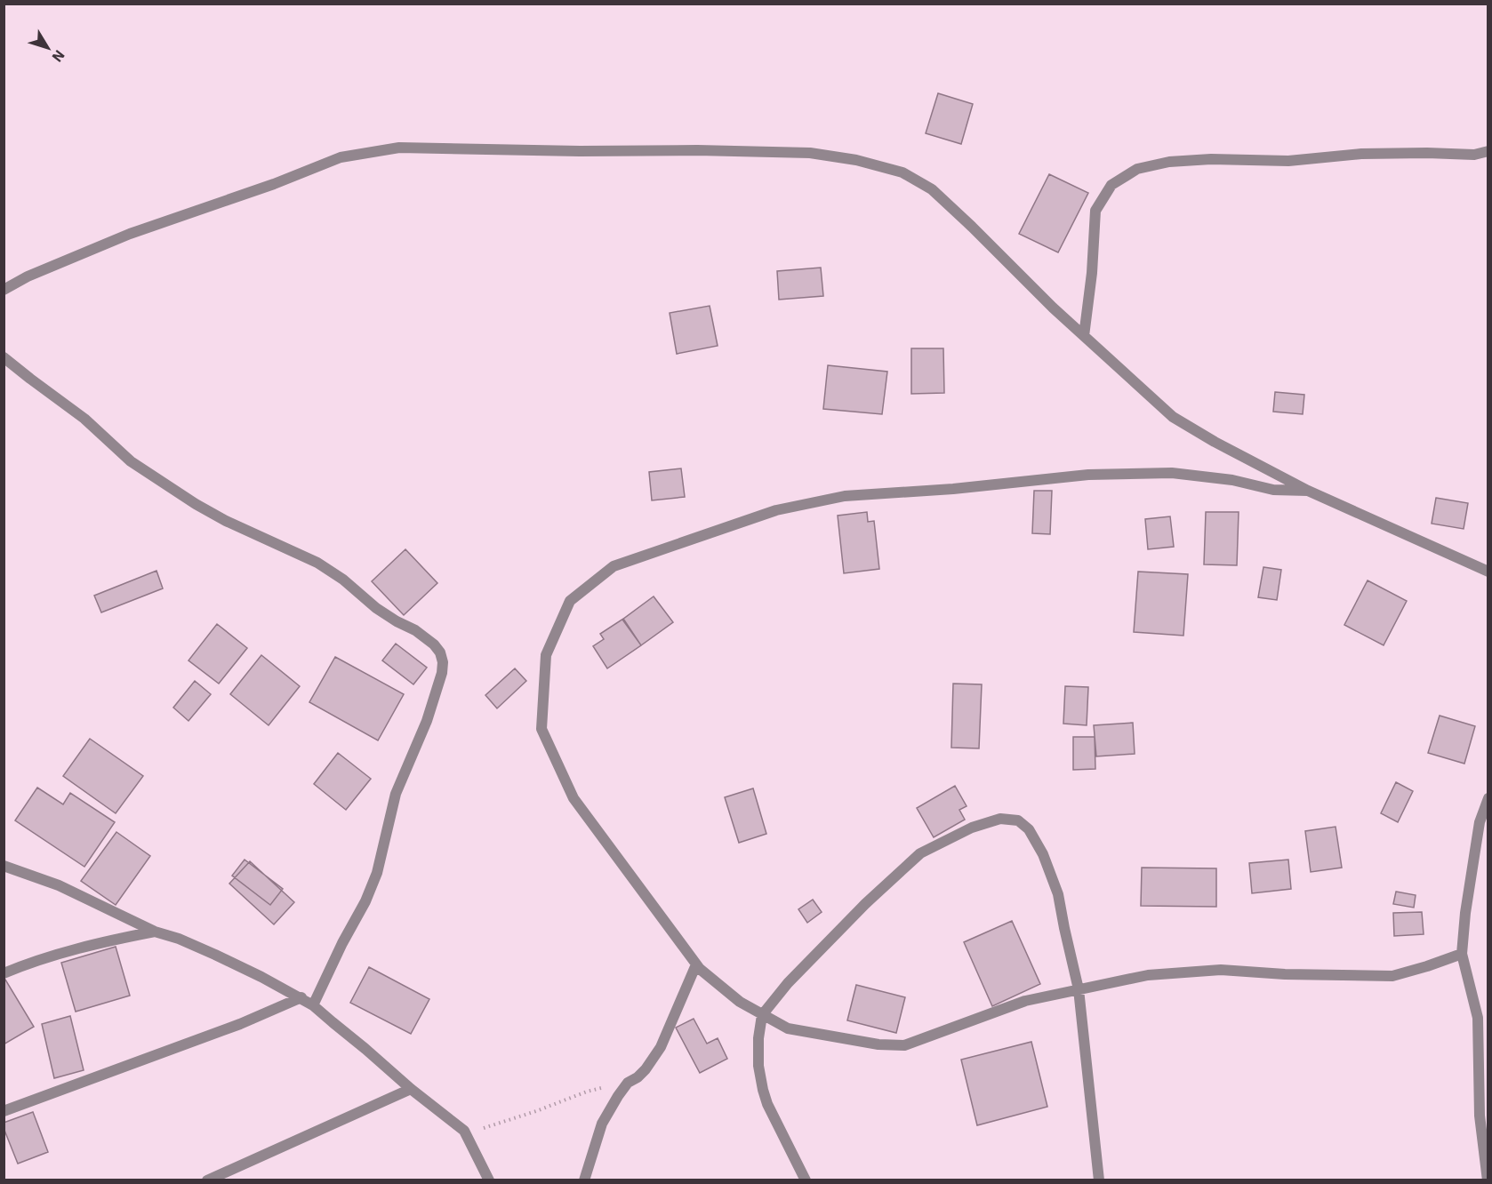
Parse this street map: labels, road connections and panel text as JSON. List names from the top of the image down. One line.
{"north":"bottom right"}
